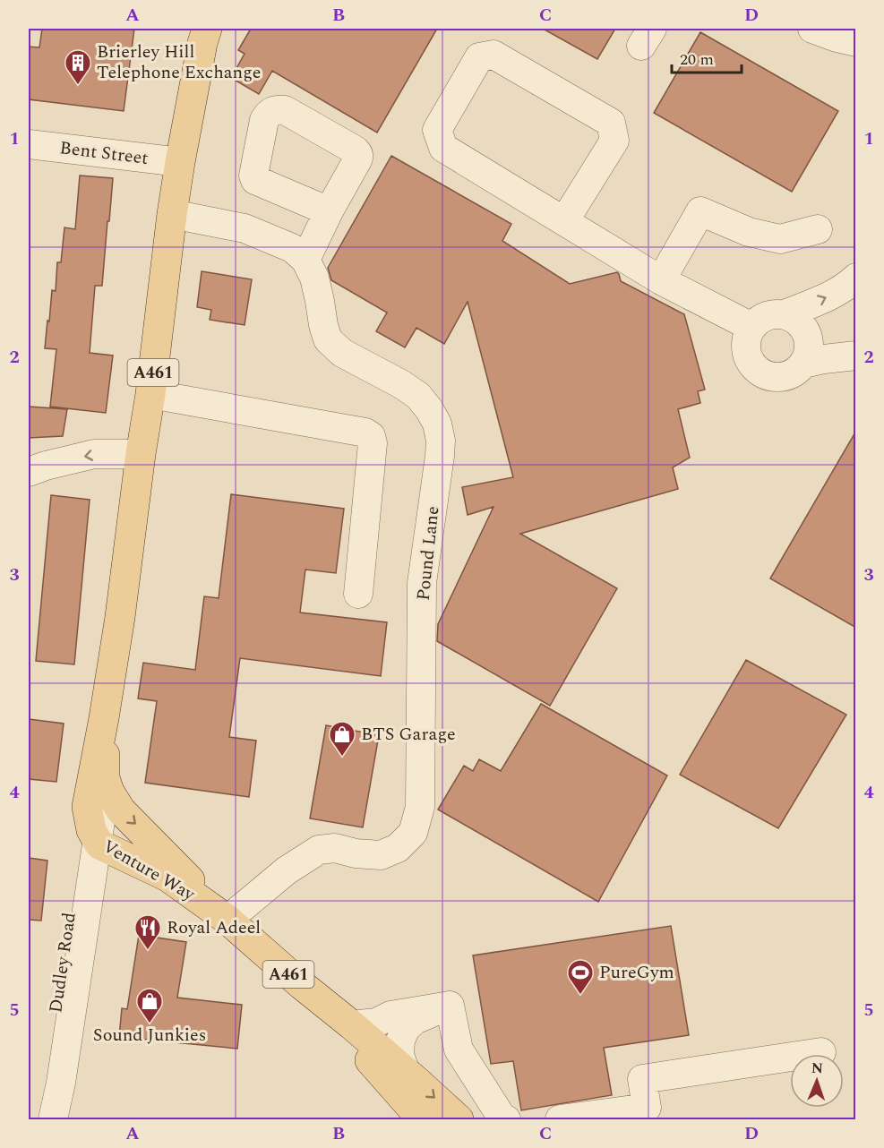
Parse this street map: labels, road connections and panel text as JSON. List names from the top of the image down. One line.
{"streets":{"main road":["A461","Venture Way"],"street":["Bent Street","Pound Lane","Dudley Road"]},"crossings":[["Bent Street","A461"],["A461","Venture Way"],["A461","Dudley Road"],["Pound Lane","Venture Way"],["Venture Way","Dudley Road"]],"places":{"building":["Brierley Hill Telephone Exchange"],"shop":["BTS Garage","Sound Junkies"],"restaurant":["Royal Adeel"],"sports":["PureGym"]},"scale_bar":"20 m","north":"top","grid":{"columns":["A","B","C","D"],"rows":["1","2","3","4","5"]}}
